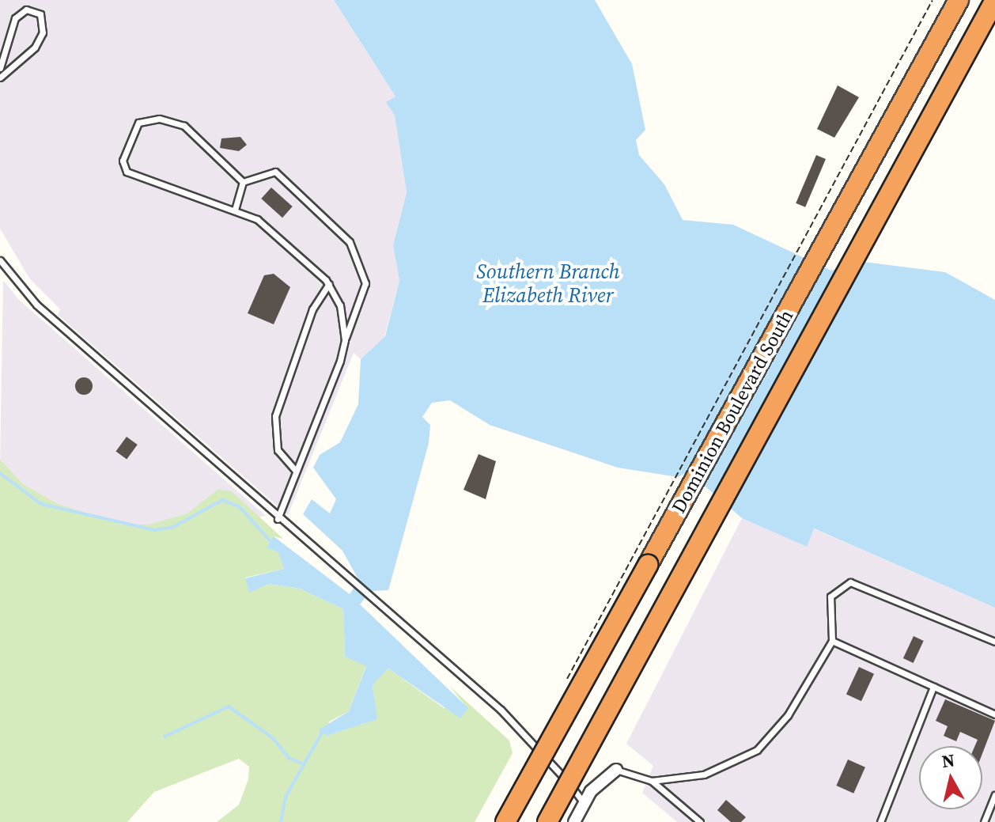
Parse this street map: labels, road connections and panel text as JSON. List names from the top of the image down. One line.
{"streets":{"highway":["Dominion Boulevard South"]},"water":["Southern Branch Elizabeth River"],"north":"top"}
